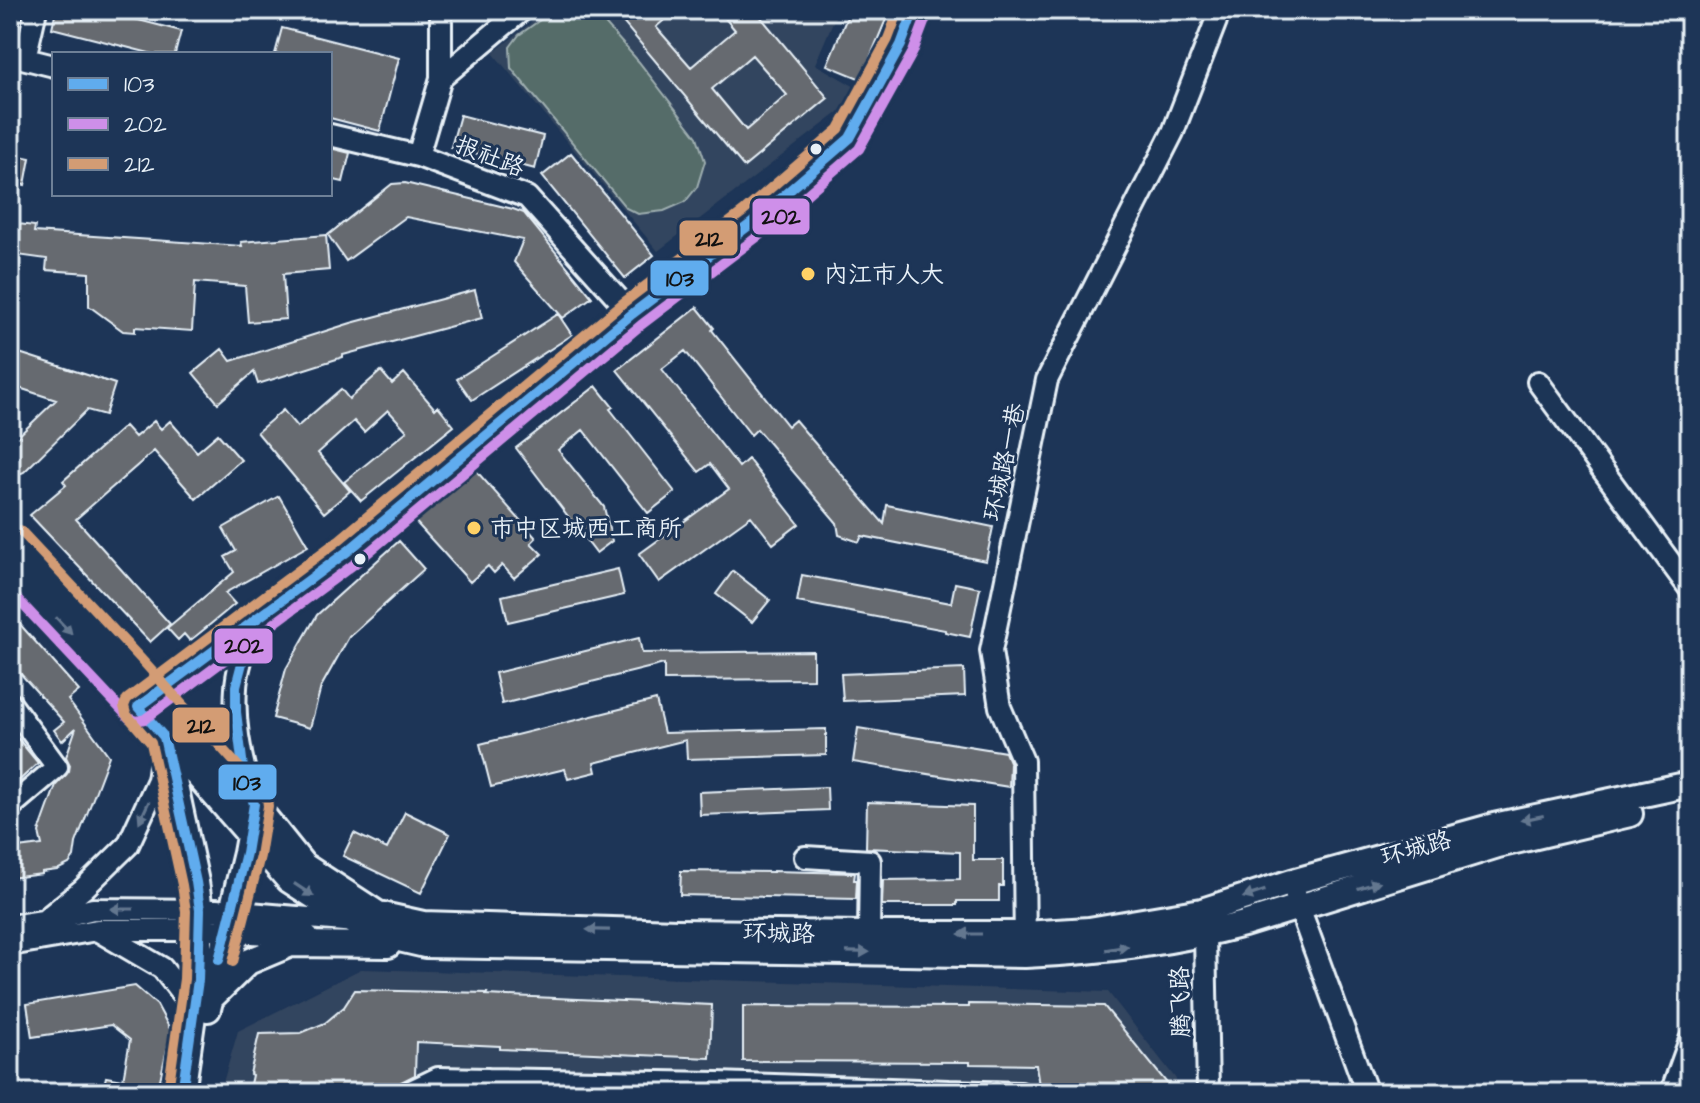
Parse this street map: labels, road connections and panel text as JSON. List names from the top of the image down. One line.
{"streets":{"main road":["环城路"],"street":["报社路","环城路一巷","腾飞路"]},"crossings":[["环城路一巷","环城路"],["环城路","腾飞路"]],"places":["内江市人大","市中区城西工商所"],"lines":["transit line 103","transit line 212","transit line 202"],"legend":["103","202","212"]}
